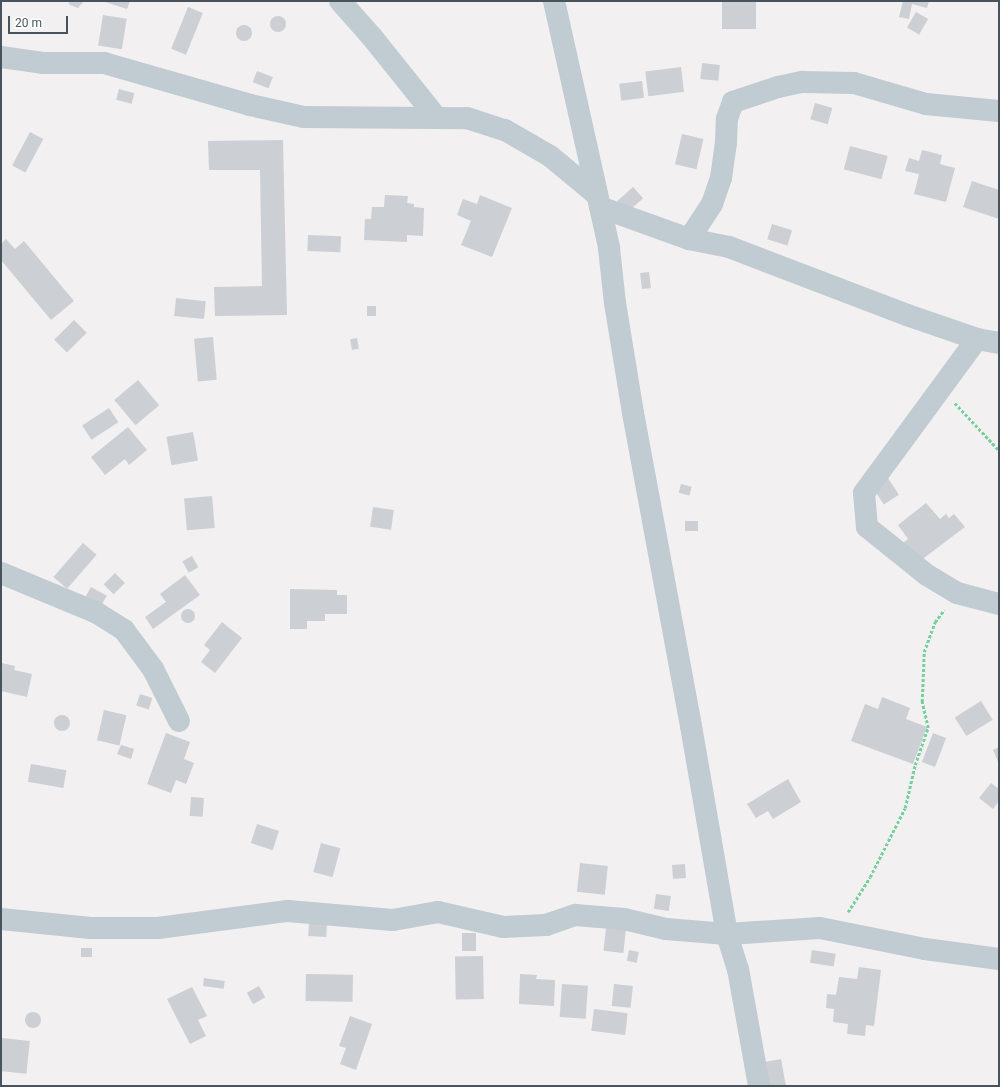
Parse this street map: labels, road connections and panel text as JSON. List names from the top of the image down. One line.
{"scale_bar":"20 m"}
